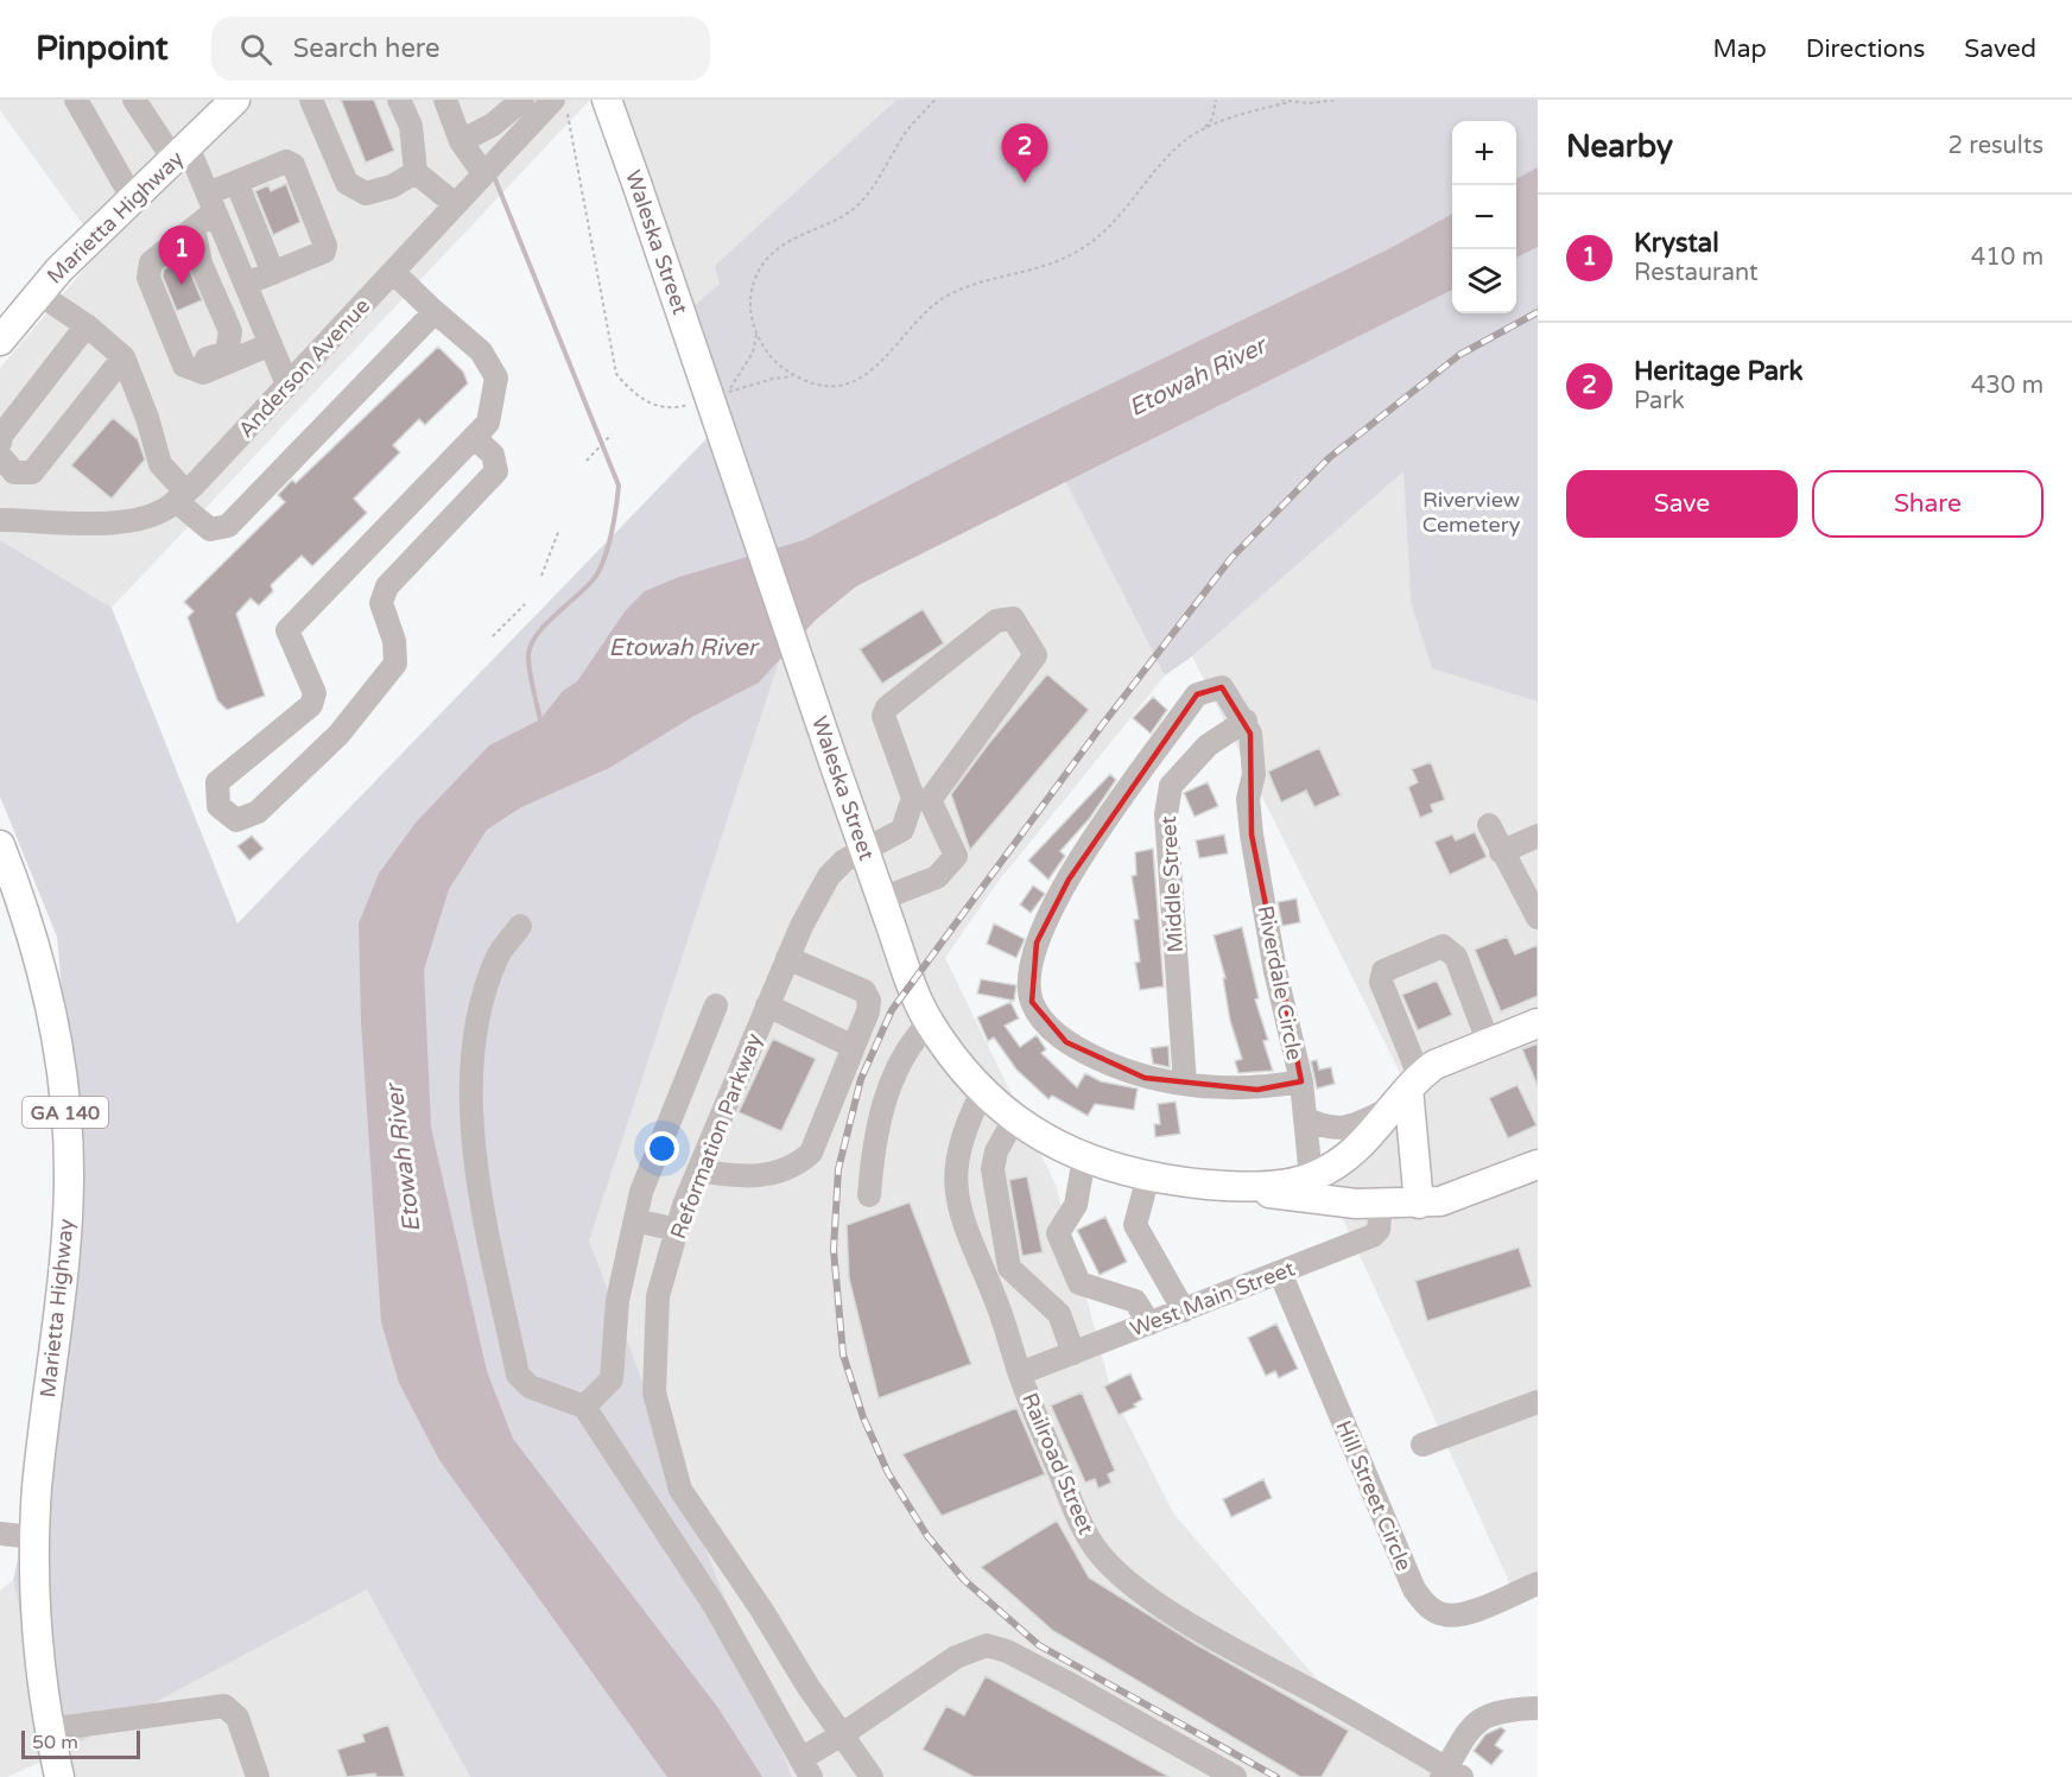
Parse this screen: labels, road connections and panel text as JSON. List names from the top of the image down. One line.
{"streets":{"main road":["Marietta Highway","Waleska Street","GA 140"],"street":["Anderson Avenue","Middle Street","Riverdale Circle","Reformation Parkway","West Main Street","Railroad Street","Hill Street Circle"]},"crossings":[["Waleska Street","Reformation Parkway"],["Waleska Street","Railroad Street"],["Middle Street","Riverdale Circle"],["West Main Street","Railroad Street"],["West Main Street","Hill Street Circle"]],"water":["Etowah River"],"parks":["Riverview Cemetery"],"scale_bar":"50 m","page":{"header":"Pinpoint","search":"Search here","nav":["Map","Directions","Saved"],"heading":["Nearby","2 results"],"map_buttons":["+","−"],"pins":["2","1"],"list":[{"mark":"1","name":"Krystal","note":"Restaurant","value":"410 m"},{"mark":"2","name":"Heritage Park","note":"Park","value":"430 m"}],"buttons":["Save","Share"],"scale":"50 m"}}
